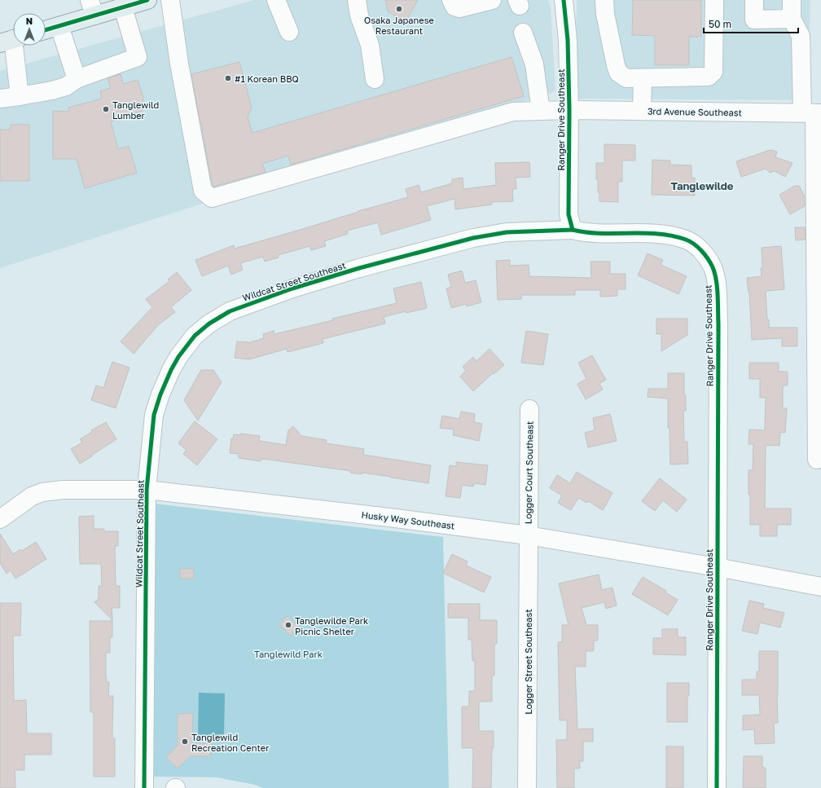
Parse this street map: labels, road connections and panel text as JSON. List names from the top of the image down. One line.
{"streets":{"street":["3rd Avenue Southeast","Ranger Drive Southeast","Wildcat Street Southeast","Logger Court Southeast","Husky Way Southeast","Logger Street Southeast"]},"crossings":[["3rd Avenue Southeast","Ranger Drive Southeast"],["Ranger Drive Southeast","Wildcat Street Southeast"],["Ranger Drive Southeast","Husky Way Southeast"],["Wildcat Street Southeast","Husky Way Southeast"],["Logger Court Southeast","Husky Way Southeast"],["Logger Court Southeast","Logger Street Southeast"],["Husky Way Southeast","Logger Street Southeast"]],"districts":["Tanglewilde"],"parks":["Tanglewild Park"],"places":["Osaka Japanese Restaurant","#1 Korean BBQ","Tanglewild Lumber","Tanglewilde Park Picnic Shelter","Tanglewild Recreation Center"],"scale_bar":"50 m","north":"top"}
